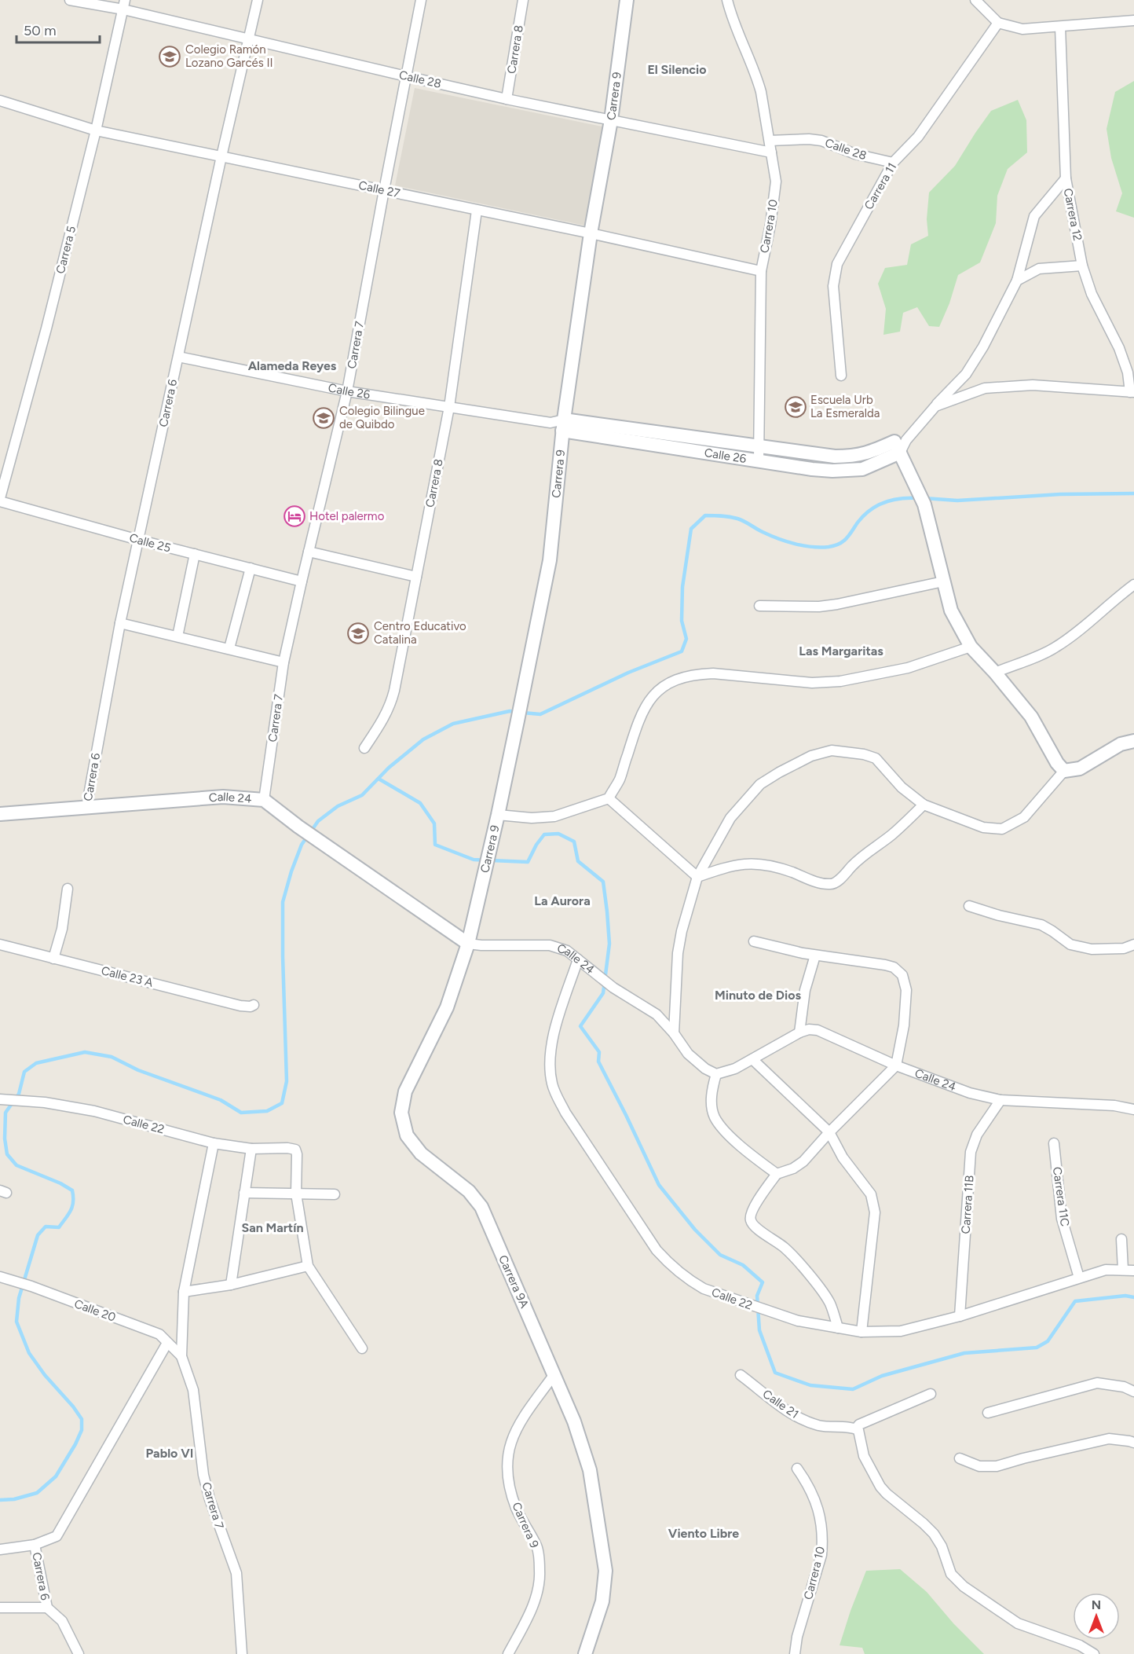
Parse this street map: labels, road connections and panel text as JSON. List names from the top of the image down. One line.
{"streets":{"main road":["Carrera 9","Calle 26","Calle 24","Carrera 9A"],"street":["Carrera 8","Calle 28","Carrera 11","Calle 27","Carrera 12","Carrera 10","Carrera 5","Carrera 7","Carrera 6","Calle 25","Calle 23 A","Calle 22","Carrera 11C","Carrera 11B","Calle 20","Calle 21"]},"crossings":[["Carrera 8","Calle 28"],["Carrera 8","Calle 27"],["Carrera 8","Calle 26"],["Calle 28","Carrera 9"],["Calle 28","Carrera 11"],["Calle 28","Carrera 10"],["Calle 28","Carrera 5"],["Calle 28","Carrera 7"],["Calle 28","Carrera 6"],["Carrera 9","Calle 27"],["Carrera 9","Calle 26"],["Carrera 9","Calle 24"],["Carrera 9","Carrera 9A"],["Calle 27","Carrera 10"],["Calle 27","Carrera 5"],["Calle 27","Carrera 7"],["Calle 27","Carrera 6"],["Carrera 10","Calle 26"],["Carrera 5","Calle 25"],["Carrera 7","Calle 26"],["Carrera 7","Calle 25"],["Carrera 7","Calle 24"],["Carrera 7","Calle 20"],["Calle 26","Carrera 6"],["Carrera 6","Calle 25"],["Carrera 6","Calle 24"],["Calle 24","Calle 22"],["Calle 24","Carrera 11B"],["Calle 24","Carrera 9A"],["Calle 22","Carrera 11C"],["Calle 22","Carrera 11B"]],"districts":["El Silencio","Alameda Reyes","Las Margaritas","La Aurora","Minuto de Dios","San Martín","Pablo VI","Viento Libre"],"places":{"school or university":["Colegio Ramón Lozano Garcés II","Escuela Urb La Esmeralda","Colegio Bilingue de Quibdo","Centro Educativo Catalina"],"hotel":["Hotel palermo"]},"scale_bar":"50 m","north":"top"}
